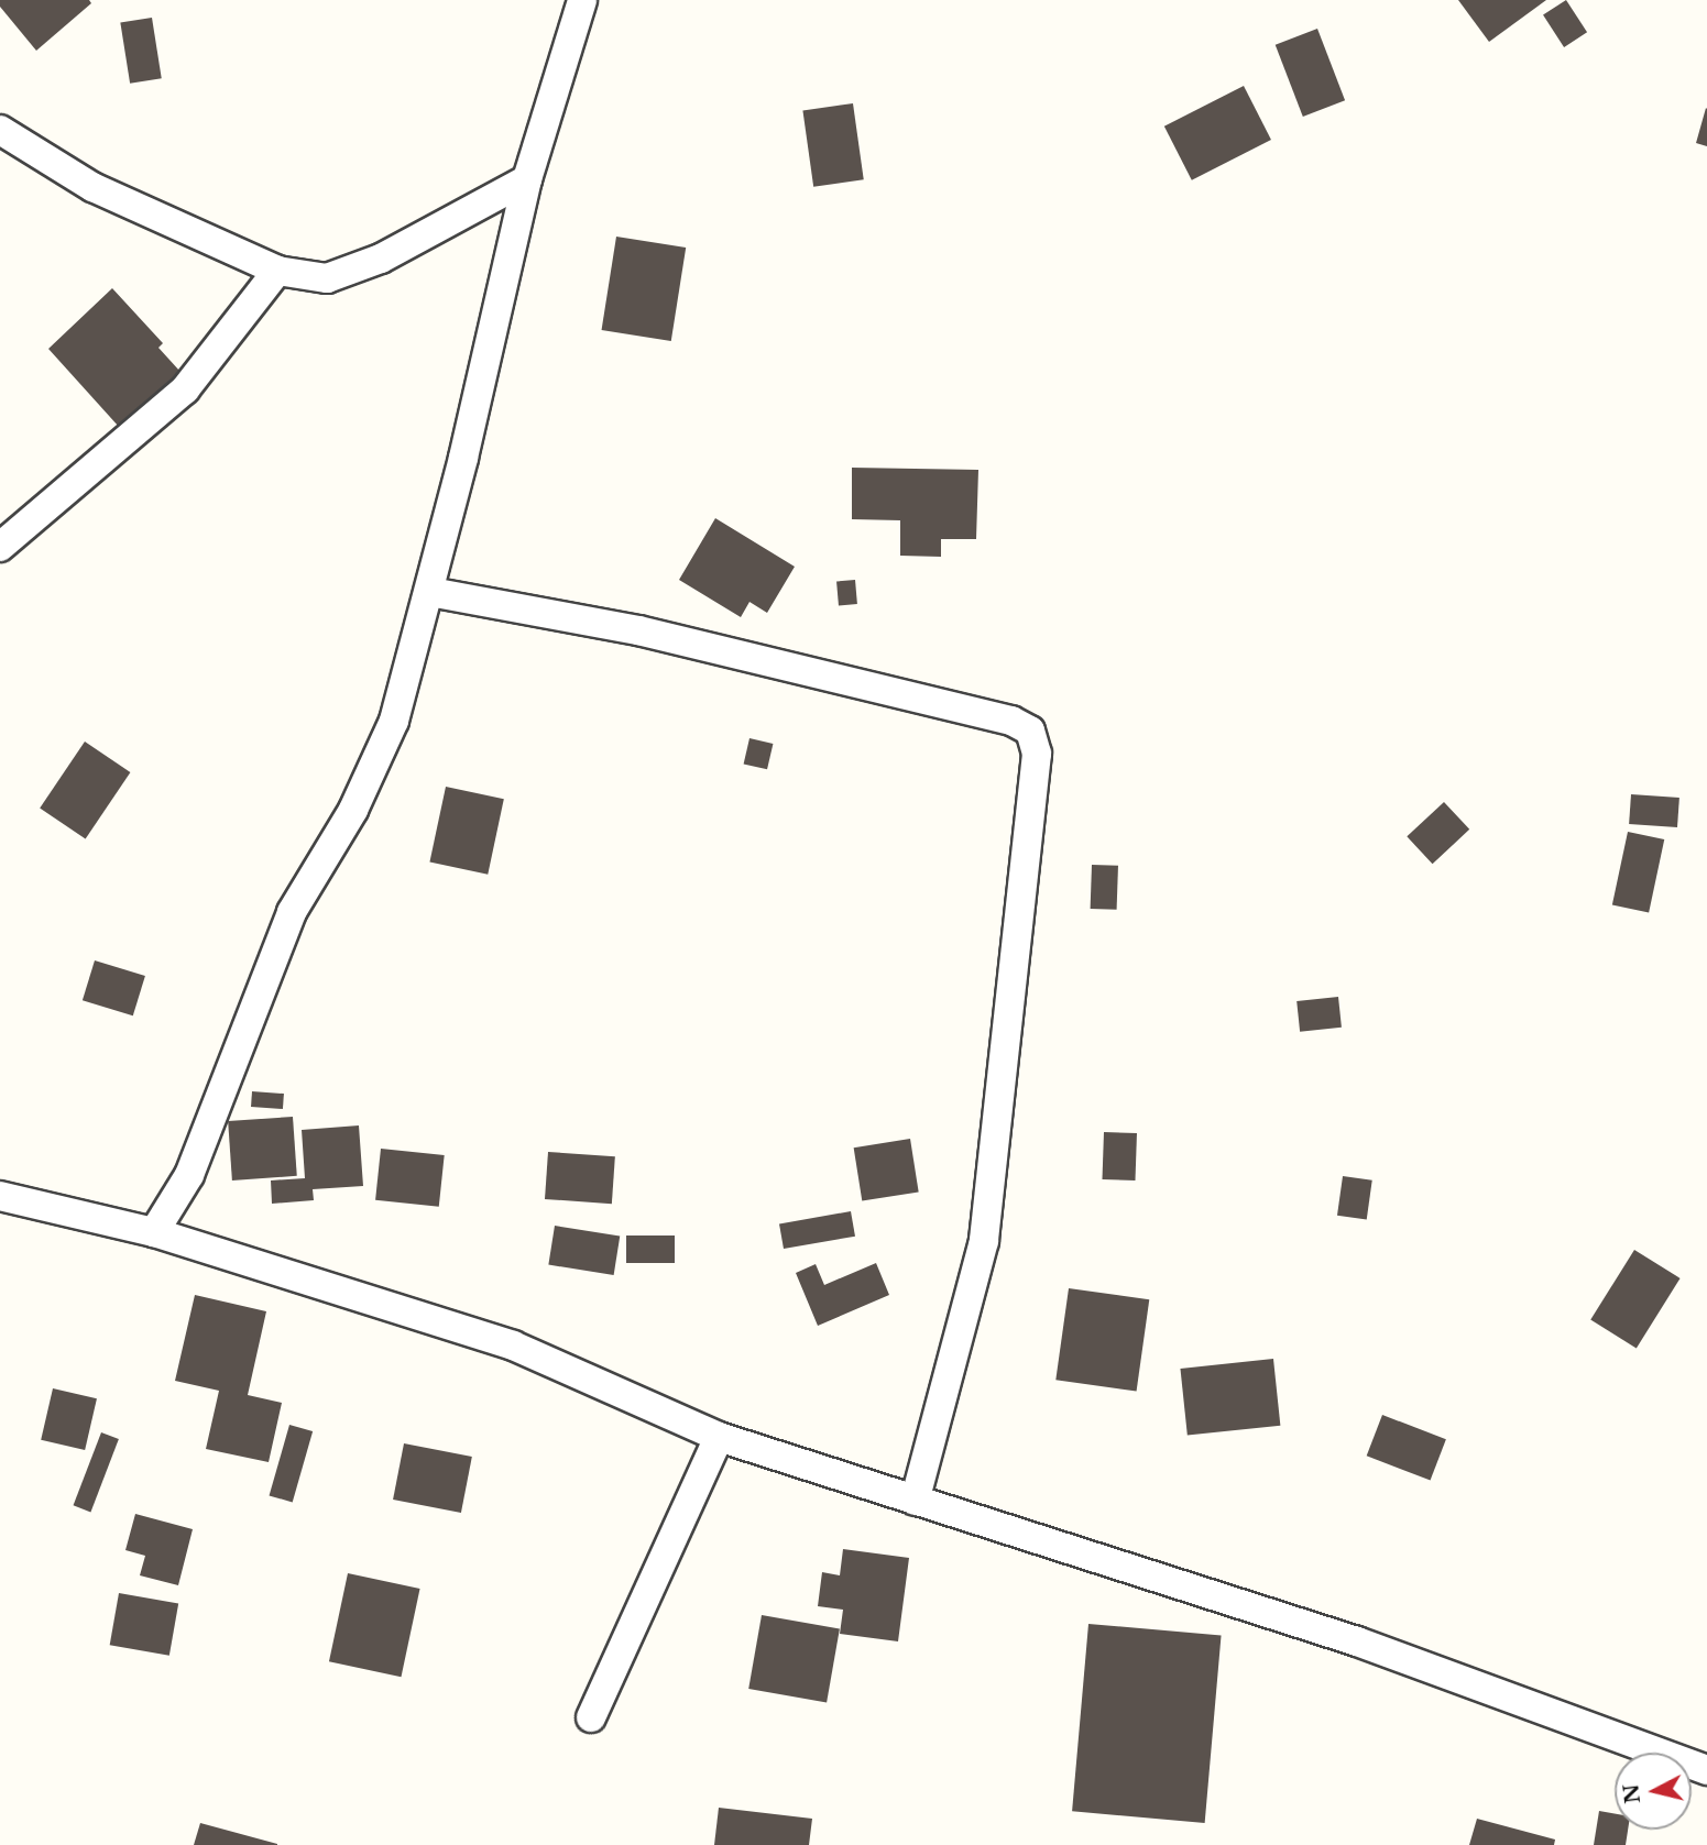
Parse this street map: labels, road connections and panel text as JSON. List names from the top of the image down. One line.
{"north":"left"}
